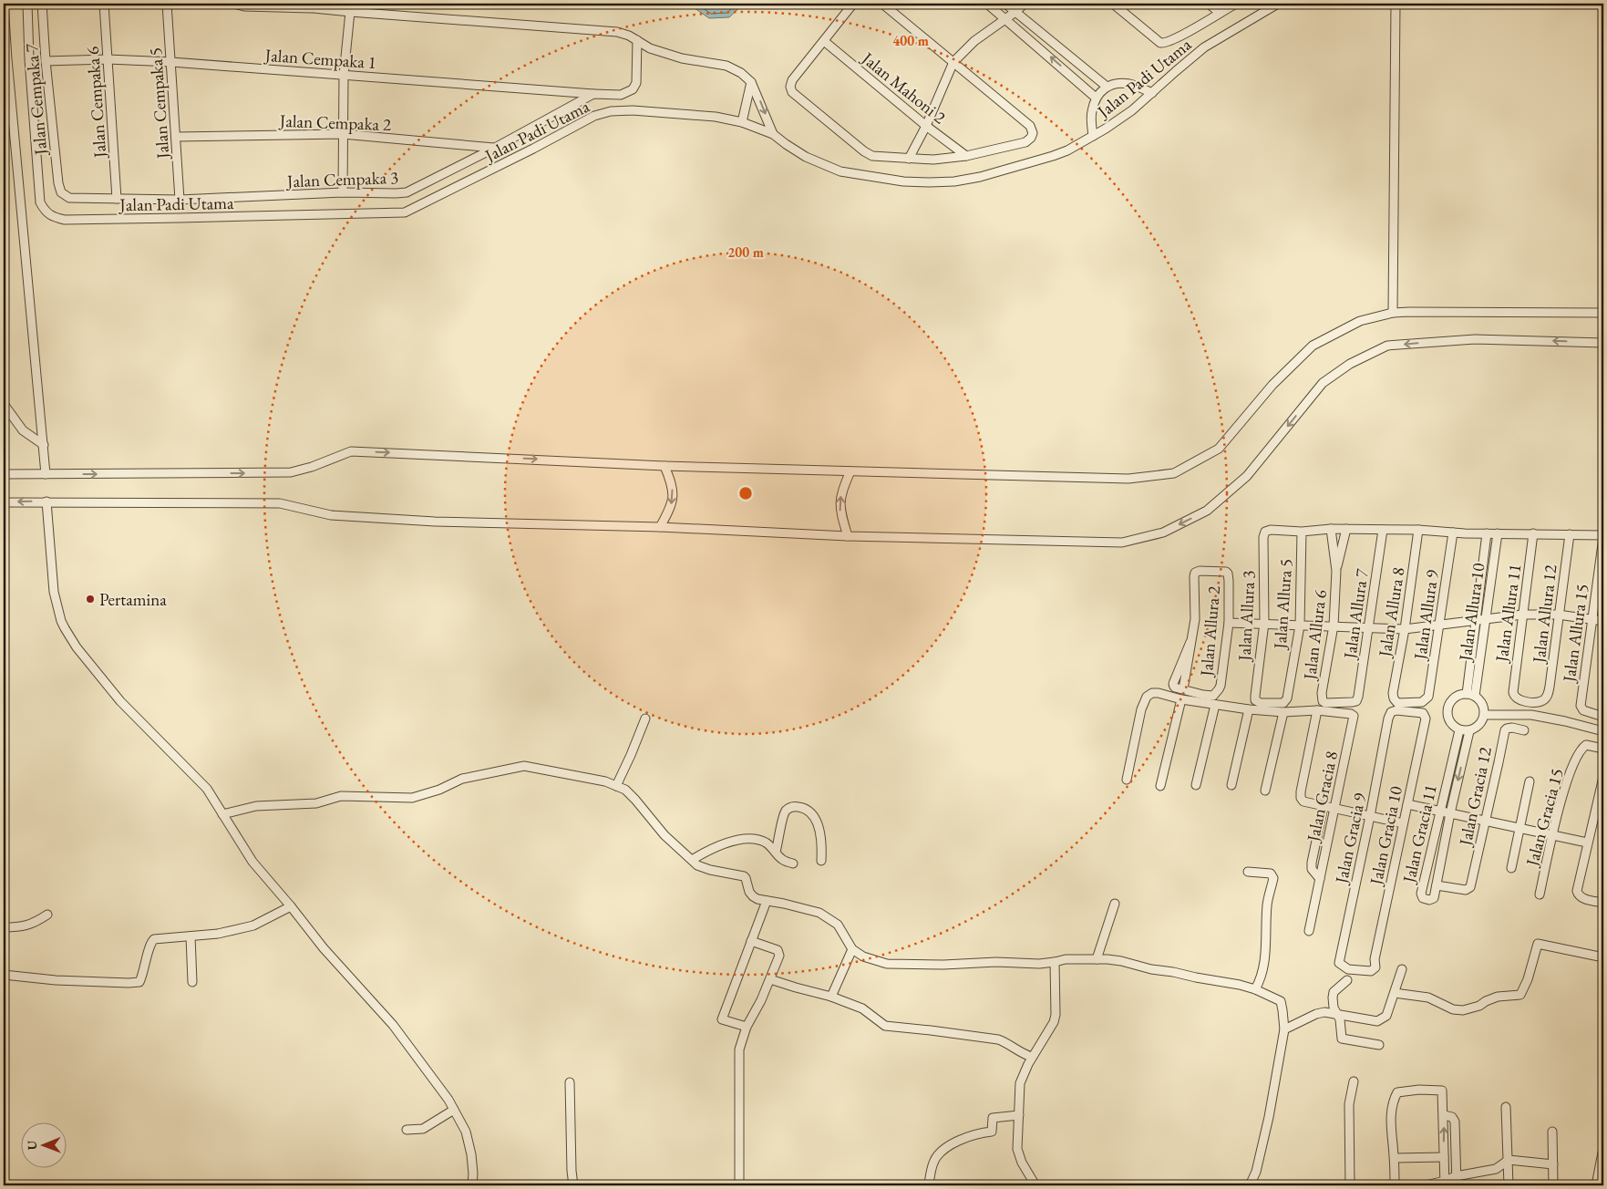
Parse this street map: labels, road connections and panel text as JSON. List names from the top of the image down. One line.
{"streets":{"street":["Jalan Cempaka 1","Jalan Padi Utama","Jalan Mahoni 2","Jalan Cempaka 7","Jalan Cempaka 6","Jalan Cempaka 5","Jalan Cempaka 2","Jalan Cempaka 3","Jalan Allura 5","Jalan Allura 8","Jalan Allura 10","Jalan Allura 11","Jalan Allura 7","Jalan Allura 12","Jalan Allura 9","Jalan Allura 3","Jalan Allura 2","Jalan Allura 15","Jalan Allura 6","Jalan Gracia 8","Jalan Gracia 12","Jalan Gracia 15","Jalan Gracia 11","Jalan Gracia 10","Jalan Gracia 9"]},"crossings":[["Jalan Cempaka 1","Jalan Cempaka 7"],["Jalan Cempaka 1","Jalan Cempaka 6"],["Jalan Cempaka 1","Jalan Cempaka 5"],["Jalan Cempaka 1","Jalan Cempaka 3"],["Jalan Cempaka 7","Jalan Cempaka 3"],["Jalan Cempaka 6","Jalan Cempaka 3"],["Jalan Cempaka 5","Jalan Cempaka 2"],["Jalan Cempaka 5","Jalan Cempaka 3"],["Jalan Cempaka 2","Jalan Cempaka 3"],["Jalan Allura 5","Jalan Allura 3"],["Jalan Allura 8","Jalan Allura 9"],["Jalan Allura 10","Jalan Gracia 11"],["Jalan Allura 11","Jalan Allura 12"],["Jalan Allura 7","Jalan Allura 6"],["Jalan Gracia 12","Jalan Gracia 11"],["Jalan Gracia 10","Jalan Gracia 9"]],"places":["Pertamina"],"north":"left","rings":["400 m","200 m"]}
